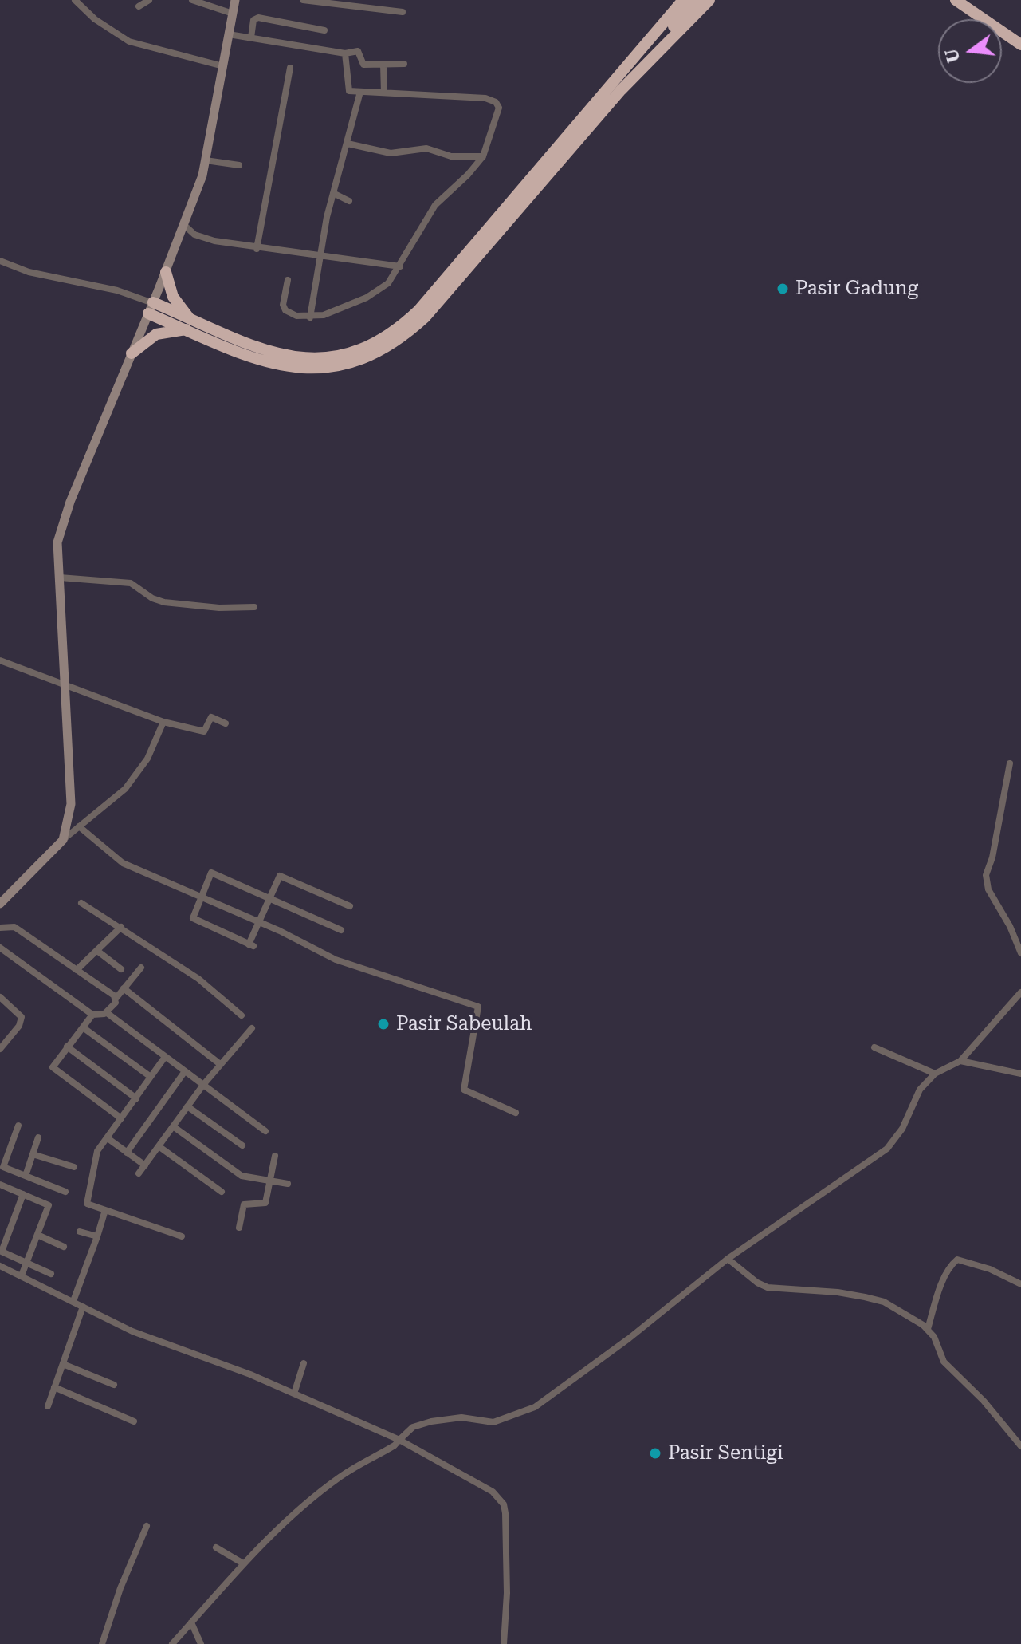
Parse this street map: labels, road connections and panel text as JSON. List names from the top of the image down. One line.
{"places":["Pasir Gadung","Pasir Sabeulah","Pasir Sentigi"],"north":"left"}
